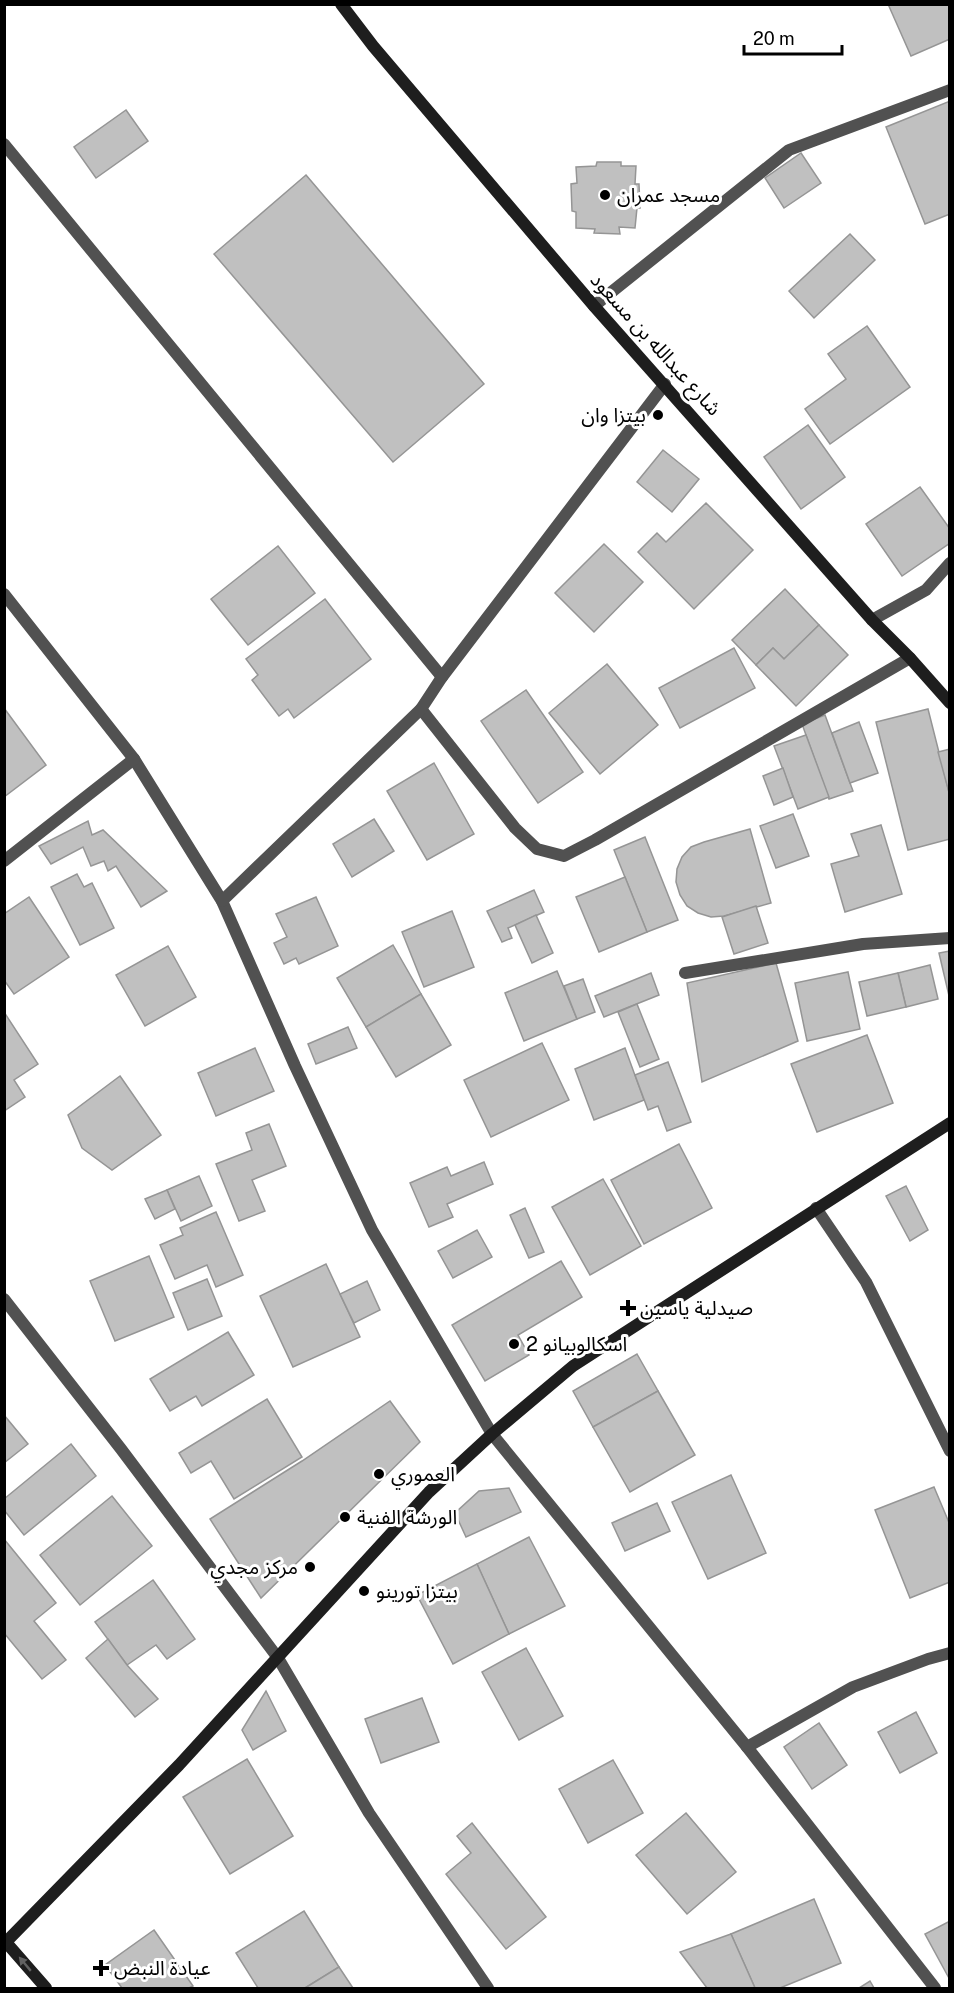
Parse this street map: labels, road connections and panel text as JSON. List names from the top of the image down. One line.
{"streets":{"street":["شارع عبدالله بن مسعود"]},"places":{"other":["مسجد عمران","بيتزا وان","اسكالوبيانو 2","العموري","الورشة الفنية","مركز مجدي","بيتزا تورينو"],"health":["صيدلية ياسين","عيادة النبض"]},"scale_bar":"20 m"}
